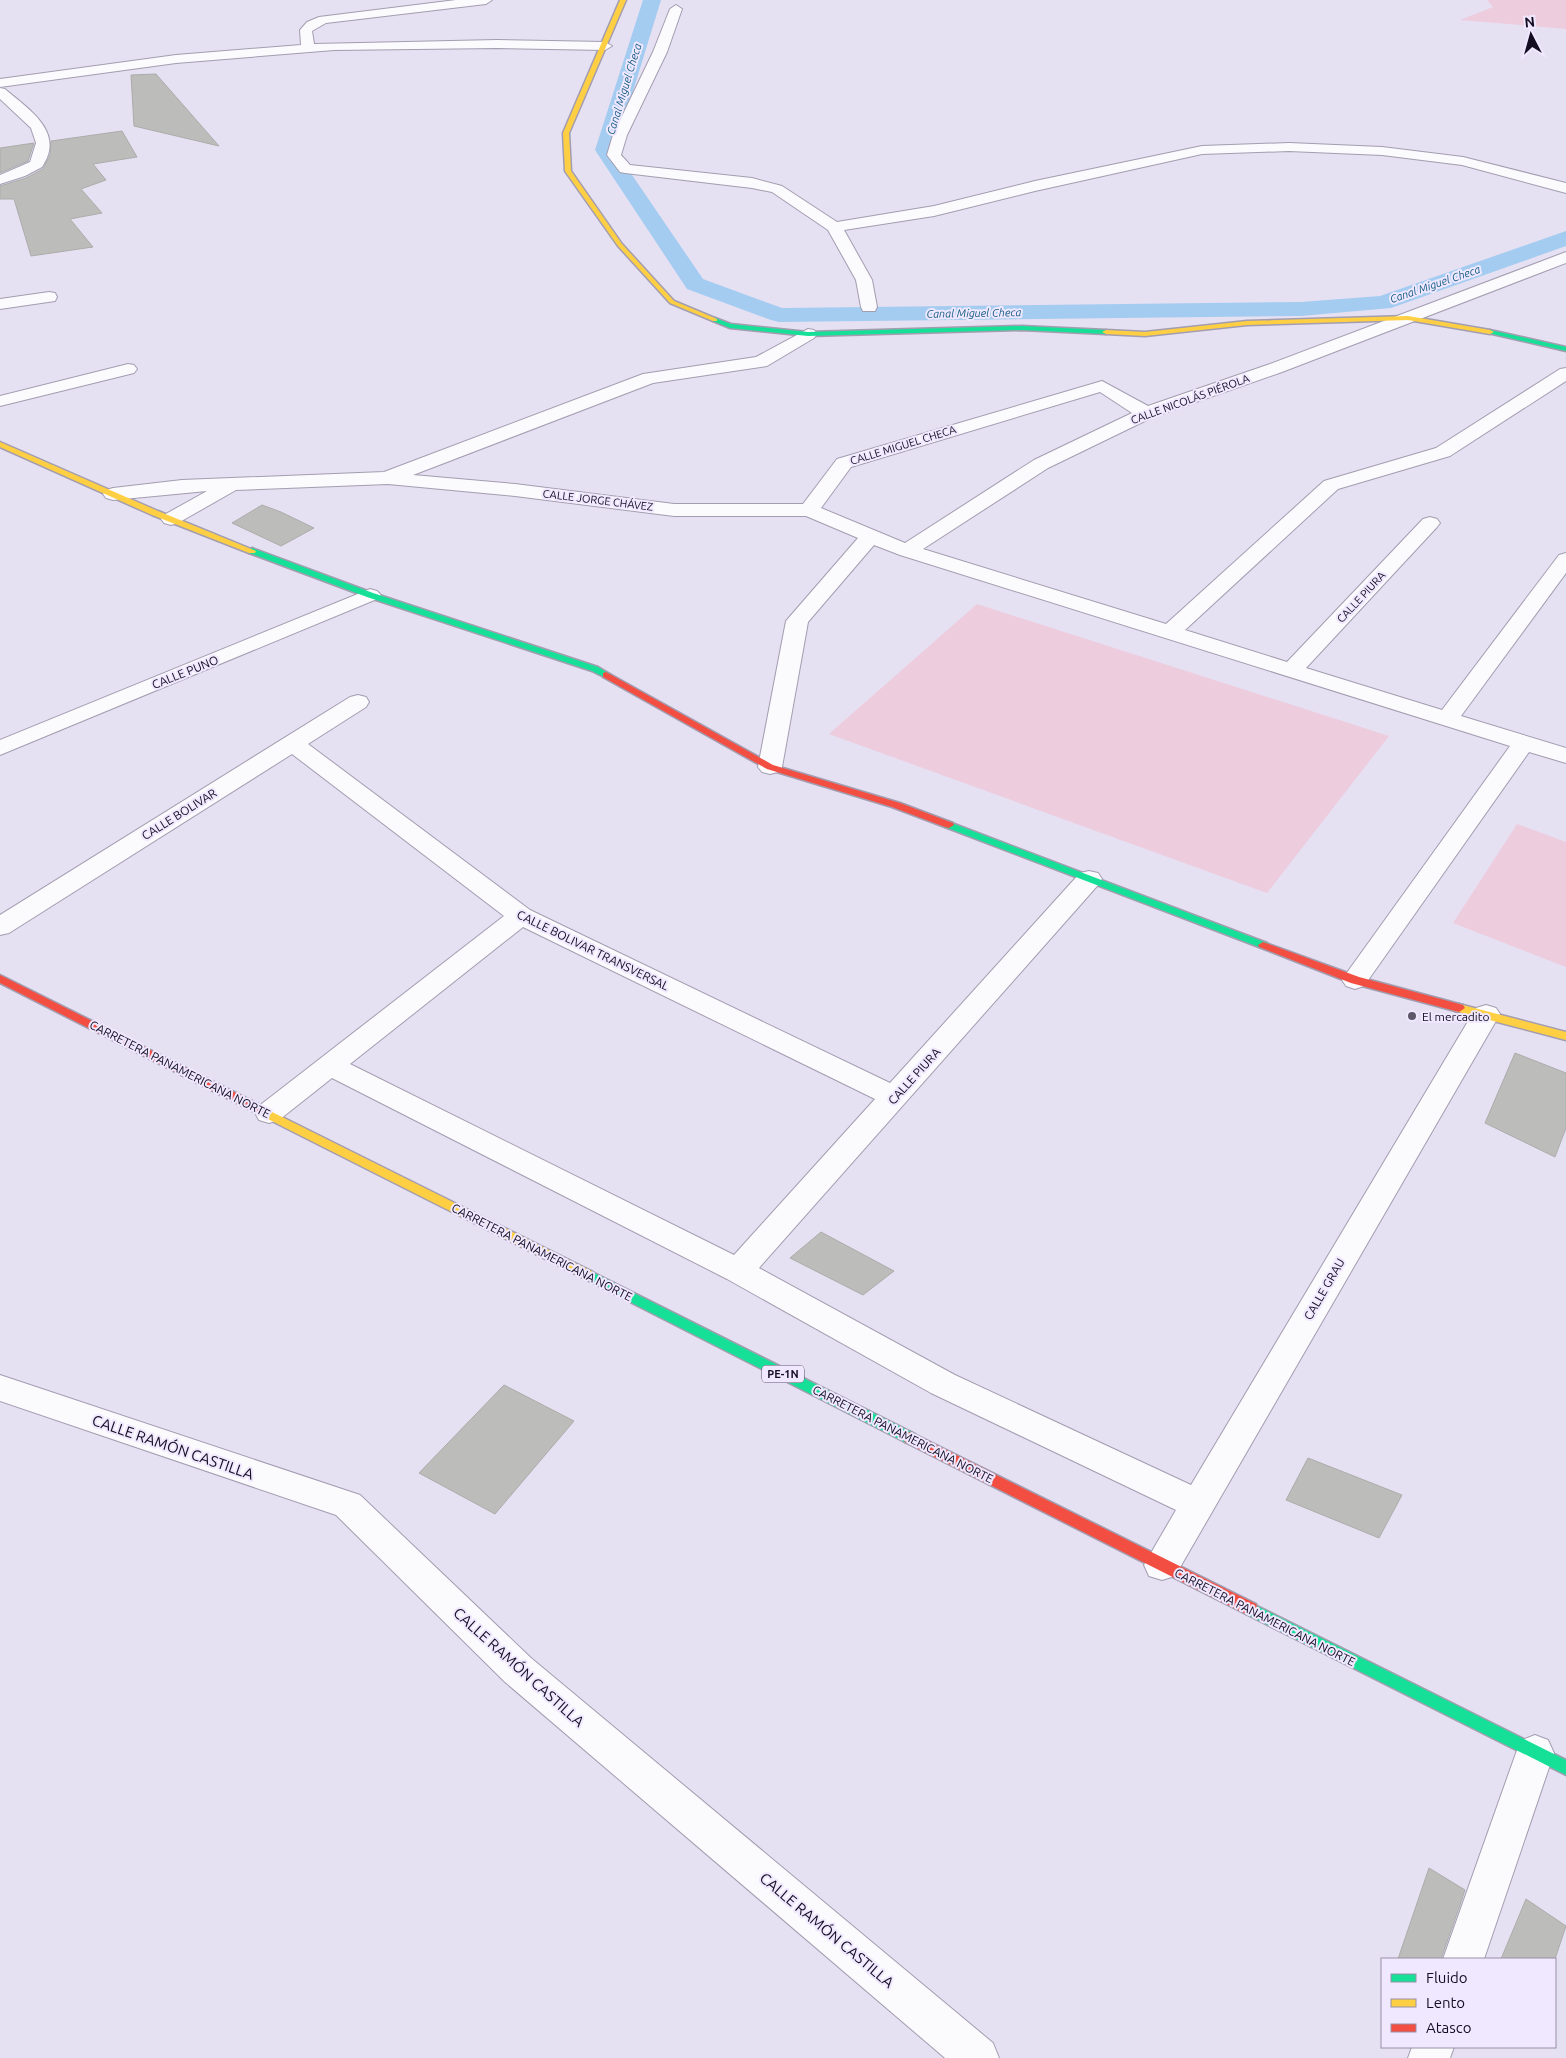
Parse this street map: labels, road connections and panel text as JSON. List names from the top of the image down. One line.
{"streets":{"main road":["CARRETERA PANAMERICANA NORTE","PE-1N"],"street":["CALLE NICOLÁS PIÉROLA","CALLE MIGUEL CHECA","CALLE JORGE CHÁVEZ","CALLE PIURA","CALLE PUNO","CALLE BOLIVAR","CALLE BOLIVAR TRANSVERSAL","CALLE GRAU","CALLE RAMÓN CASTILLA"]},"crossings":[["CALLE NICOLÁS PIÉROLA","CALLE MIGUEL CHECA"],["CALLE MIGUEL CHECA","CALLE JORGE CHÁVEZ"],["CALLE PIURA","CALLE BOLIVAR TRANSVERSAL"],["CALLE BOLIVAR","CALLE BOLIVAR TRANSVERSAL"],["CARRETERA PANAMERICANA NORTE","CALLE GRAU"]],"water":["Canal Miguel Checa"],"places":["El mercadito"],"legend":["Fluido","Lento","Atasco"],"north":"top"}
